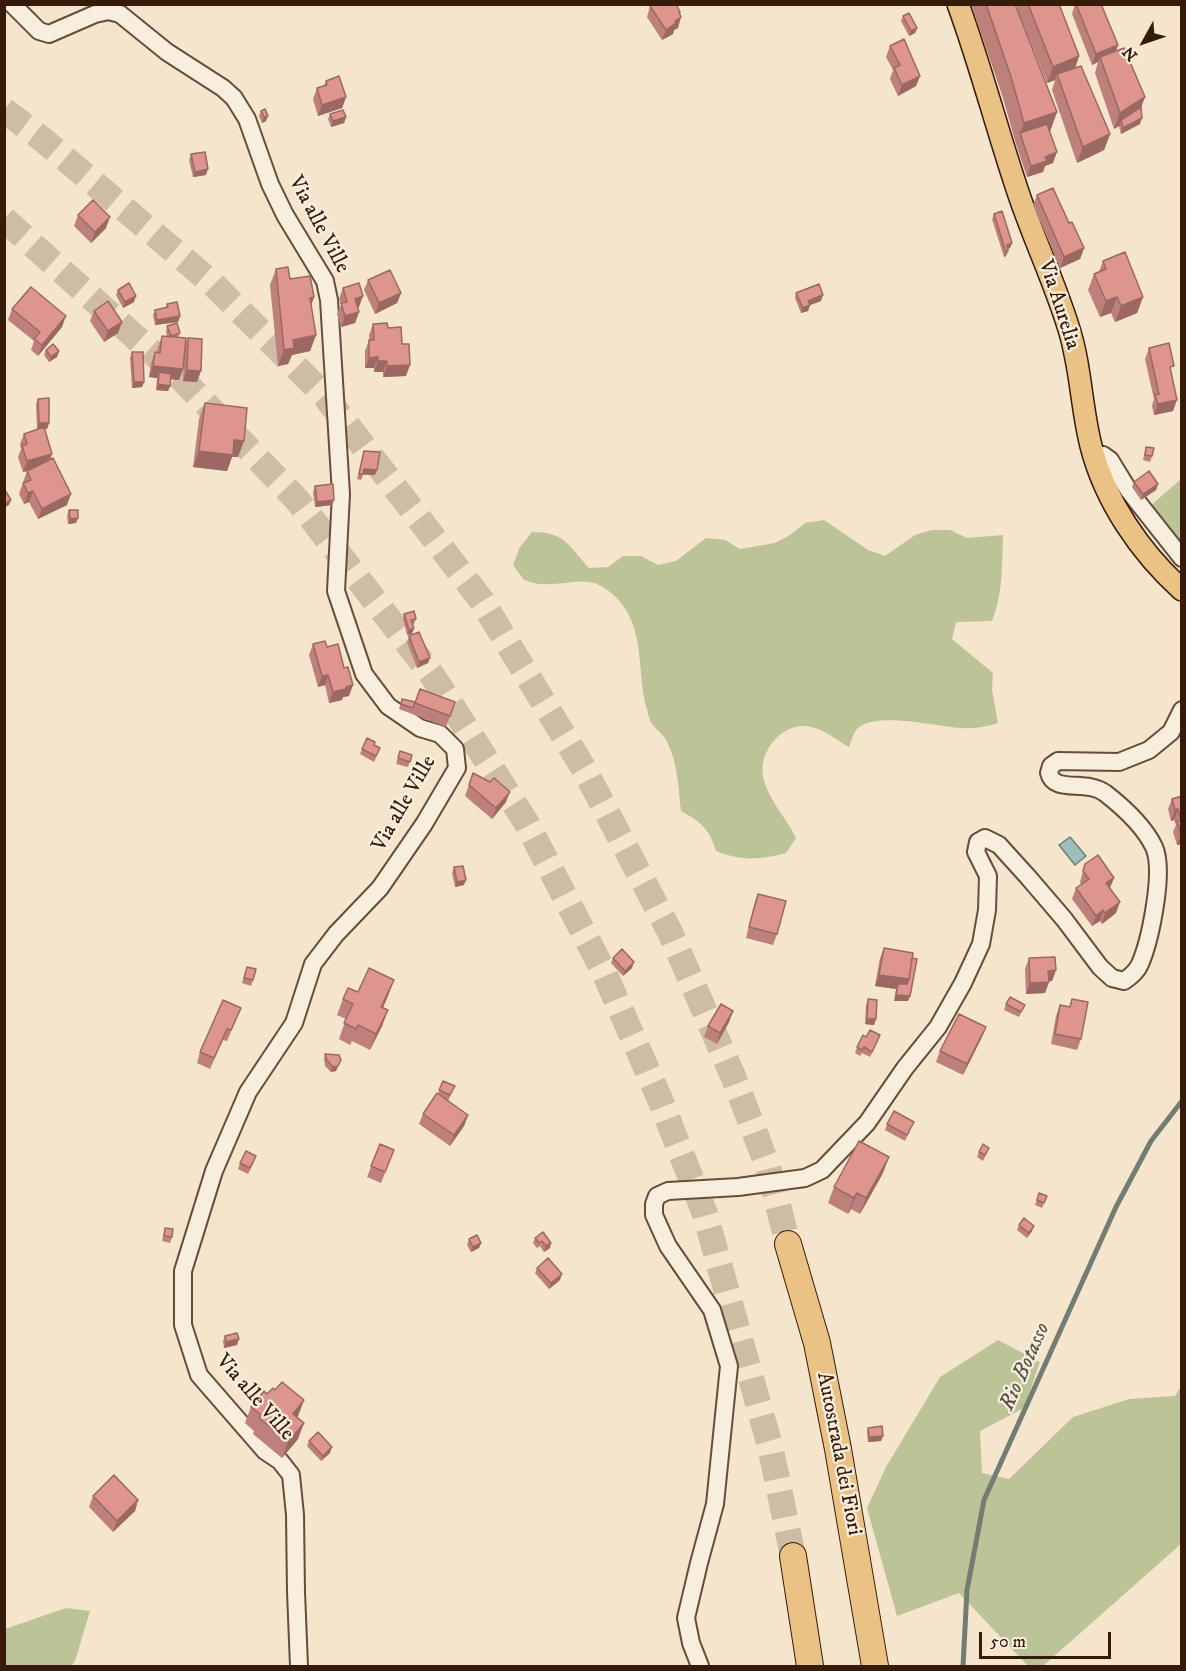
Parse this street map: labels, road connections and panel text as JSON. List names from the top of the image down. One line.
{"streets":{"highway":["Autostrada dei Fiori"],"main road":["Via Aurelia"],"street":["Via alle Ville"]},"water":["Rio Botasso"],"scale_bar":"50 m","north":"bottom left"}
